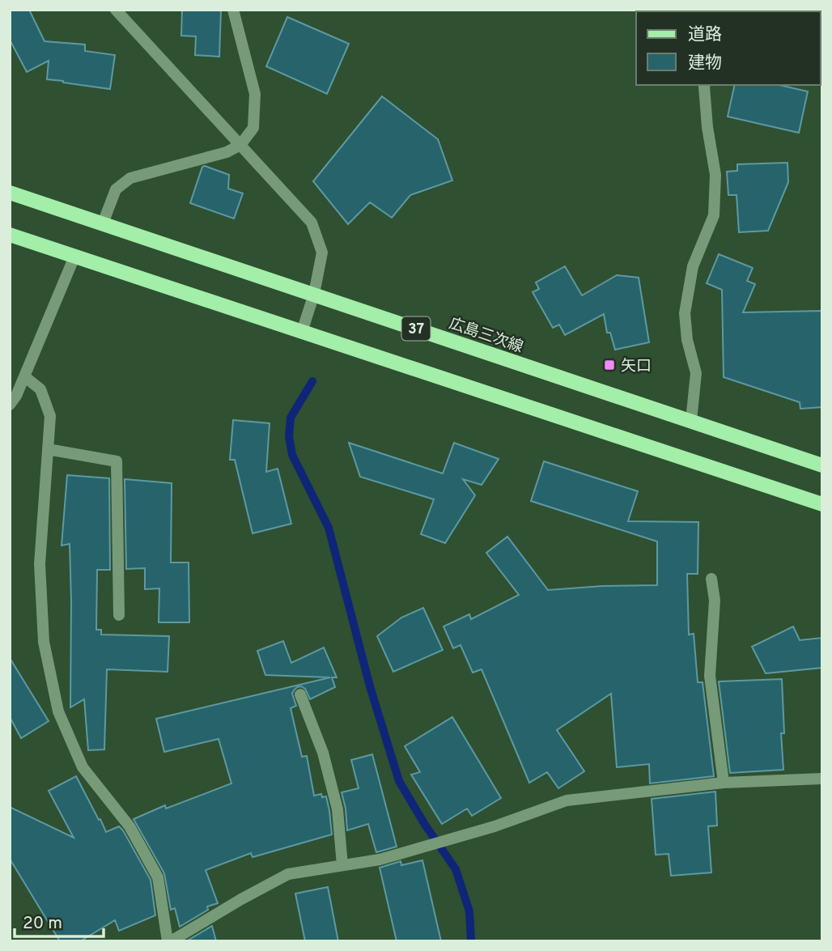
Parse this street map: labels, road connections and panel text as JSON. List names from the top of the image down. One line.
{"streets":{"main road":["37","広島三次線"]},"places":{"transit":["矢口"]},"legend":["道路","建物"],"scale_bar":"20 m"}
